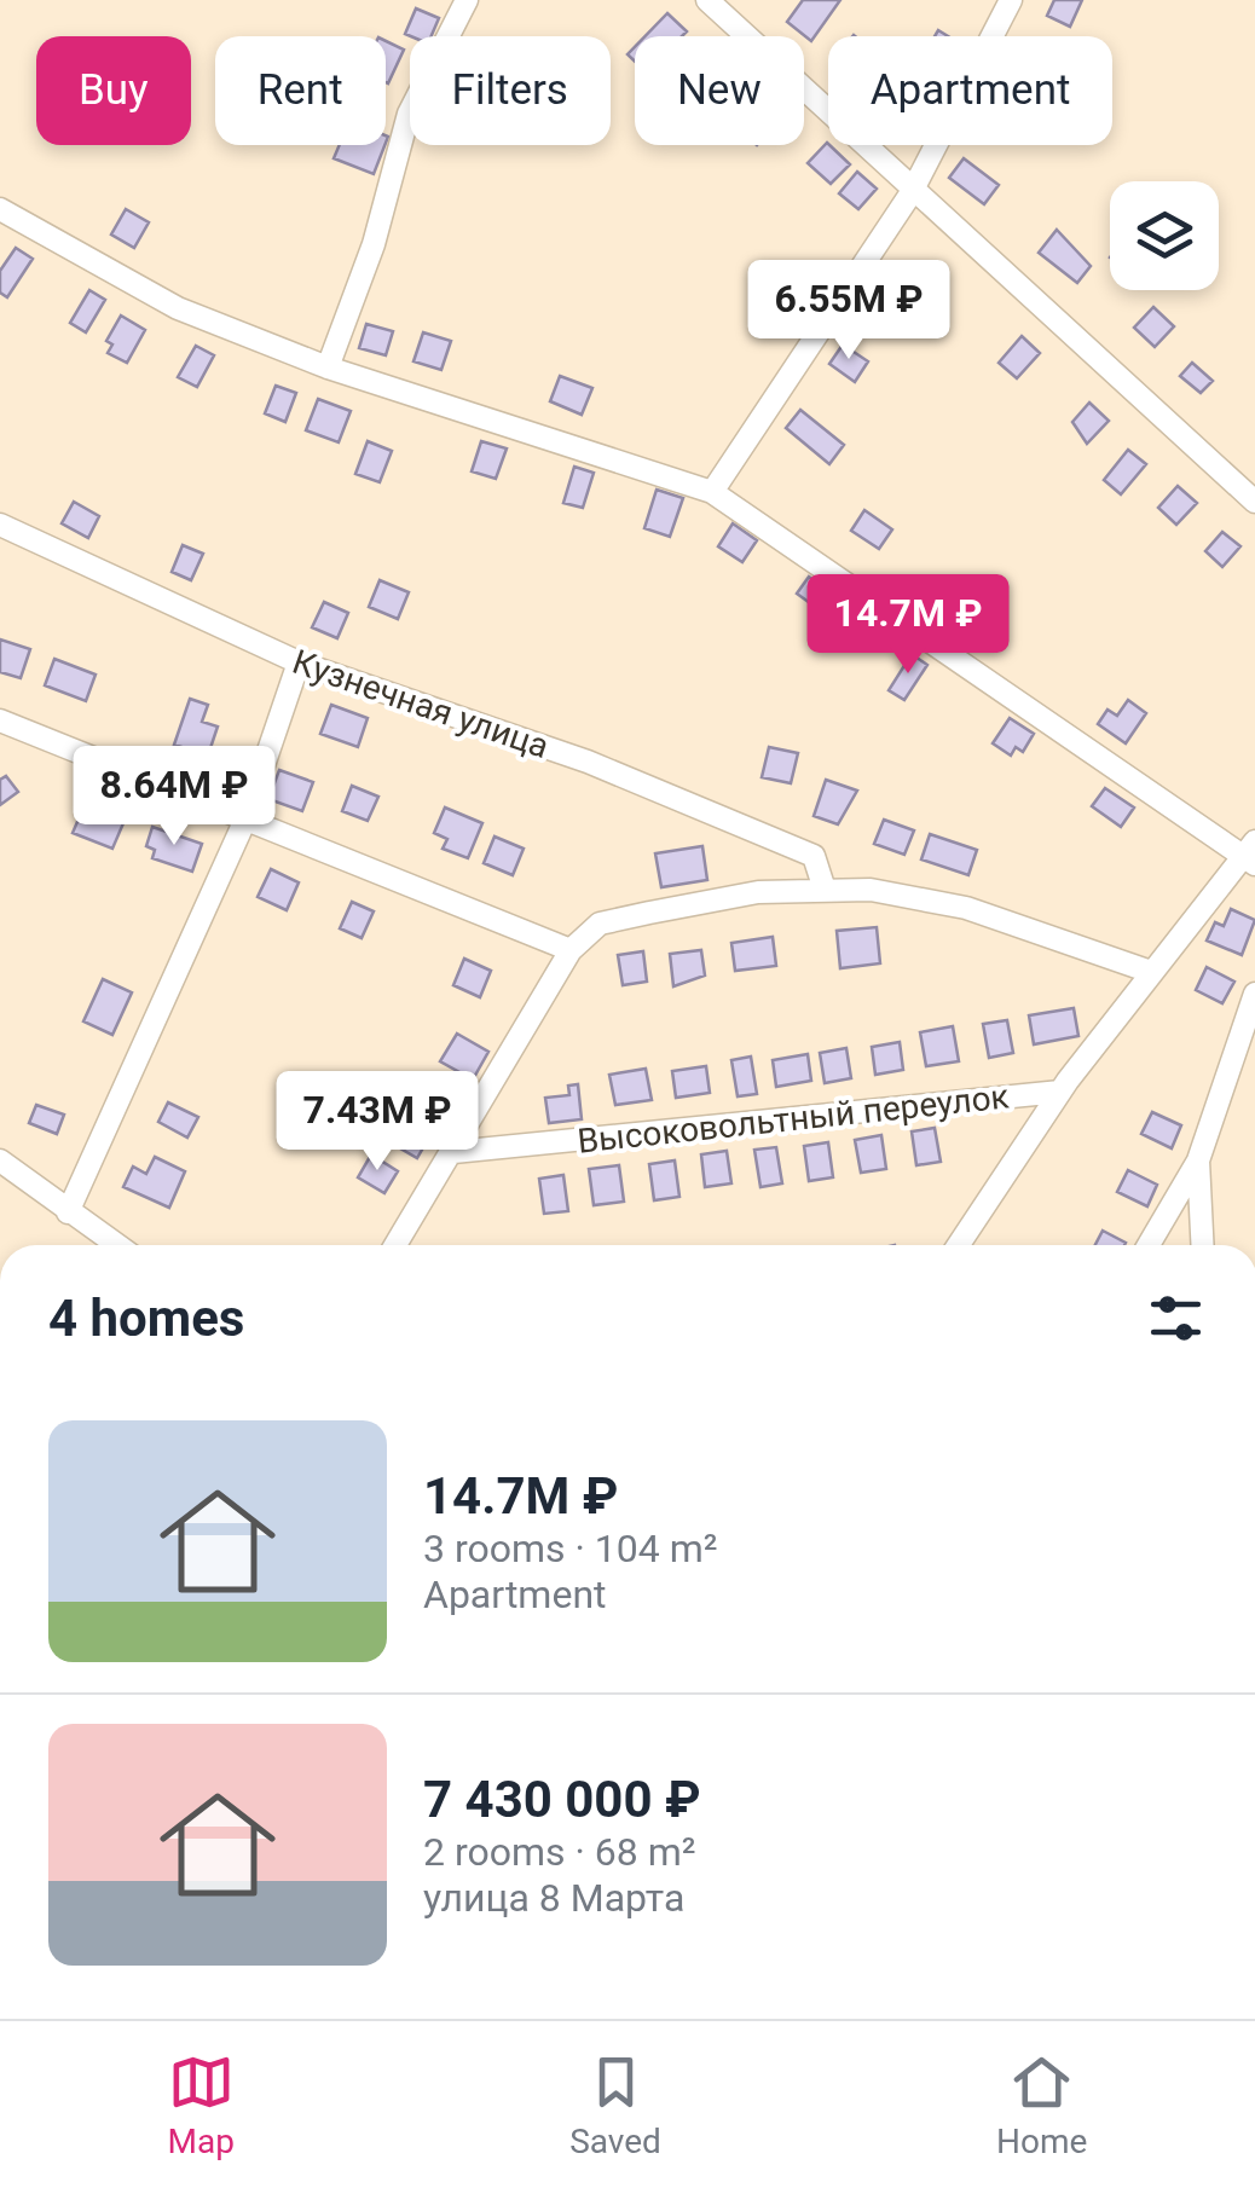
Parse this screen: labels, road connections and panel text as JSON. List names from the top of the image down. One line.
{"streets":{"street":["Кузнечная улица","Высоковольтный переулок"]},"page":{"chip":["Buy","Rent","Filters","New","Apartment"],"price":["6.55M ₽","14.7M ₽","8.64M ₽","7.43M ₽"],"heading":"4 homes","list":[{"name":"14.7M ₽","note":"3 rooms · 104 m² · Apartment"},{"name":"7 430 000 ₽","note":"2 rooms · 68 m² · улица 8 Марта"}],"tabs":["Map","Saved","Home"]}}
